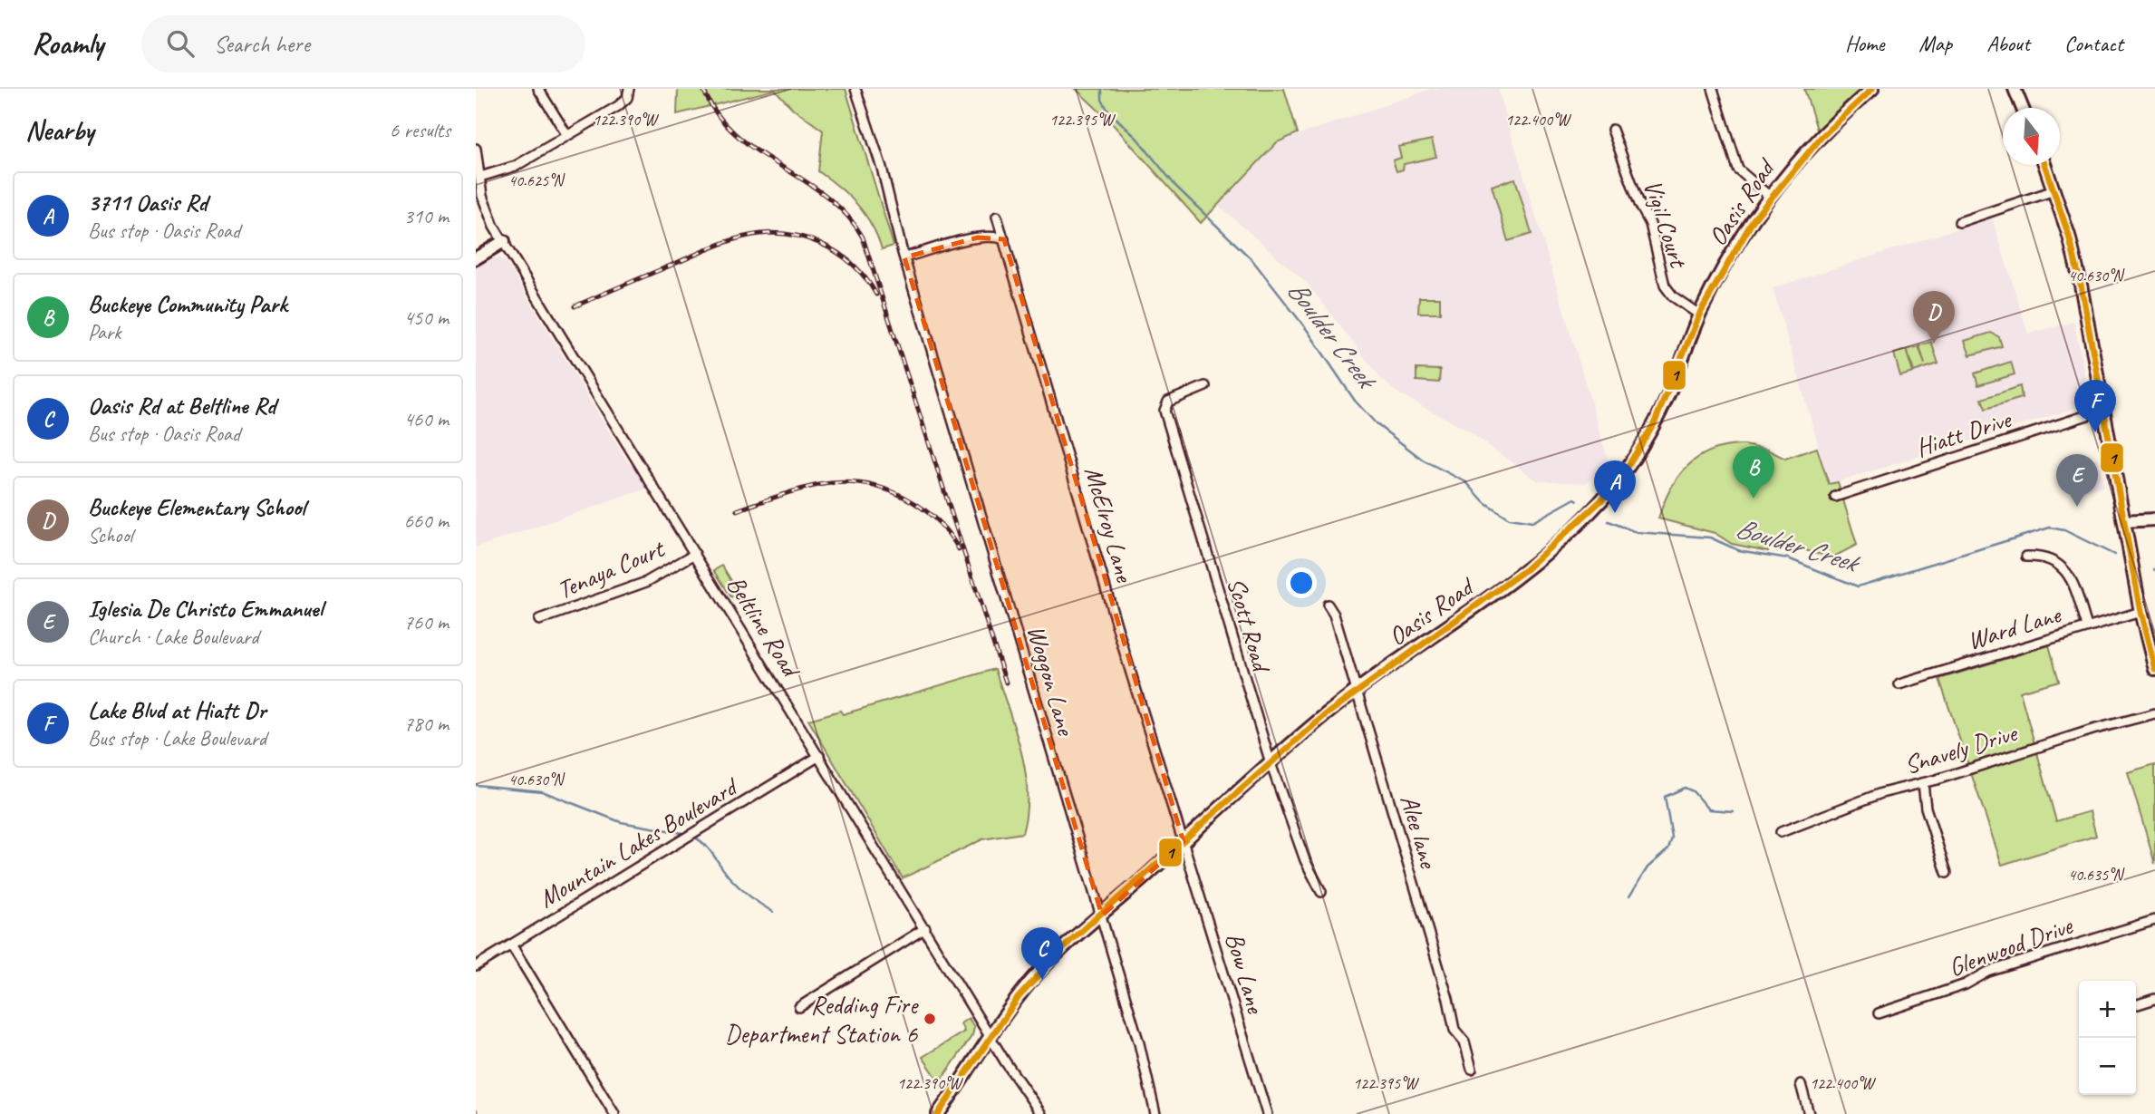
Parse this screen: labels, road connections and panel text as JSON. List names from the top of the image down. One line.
{"streets":{"main road":["Oasis Road"],"street":["Vigil Court","Hiatt Drive","McElroy Lane","Tenaya Court","Scott Road","Beltline Road","Ward Lane","Woggon Lane","Snavely Drive","Alee lane","Mountain Lakes Boulevard","Glenwood Drive","Bow Lane"]},"crossings":[["Oasis Road","Vigil Court"],["Oasis Road","McElroy Lane"],["Oasis Road","Scott Road"],["Oasis Road","Beltline Road"],["Oasis Road","Woggon Lane"],["Oasis Road","Alee lane"],["Oasis Road","Bow Lane"],["McElroy Lane","Bow Lane"],["Tenaya Court","Beltline Road"],["Beltline Road","Mountain Lakes Boulevard"]],"water":["Boulder Creek"],"places":["Redding Fire Department Station 6"],"lines":["transit line 1"],"north":"bottom","page":{"header":"Roamly","search":"Search here","nav":["Home","Map","About","Contact"],"heading":["Nearby","6 results"],"list":[{"mark":"A","name":"3711 Oasis Rd","note":"Bus stop · Oasis Road","value":"310 m"},{"mark":"B","name":"Buckeye Community Park","note":"Park","value":"450 m"},{"mark":"C","name":"Oasis Rd at Beltline Rd","note":"Bus stop · Oasis Road","value":"460 m"},{"mark":"D","name":"Buckeye Elementary School","note":"School","value":"660 m"},{"mark":"E","name":"Iglesia De Christo Emmanuel","note":"Church · Lake Boulevard","value":"760 m"},{"mark":"F","name":"Lake Blvd at Hiatt Dr","note":"Bus stop · Lake Boulevard","value":"780 m"}],"pins":["D","F","B","E","A","C"],"map_buttons":["+","−"]},"coordinates":["122.390°W","122.395°W","122.400°W","40.625°N","40.630°N","40.635°N"]}
